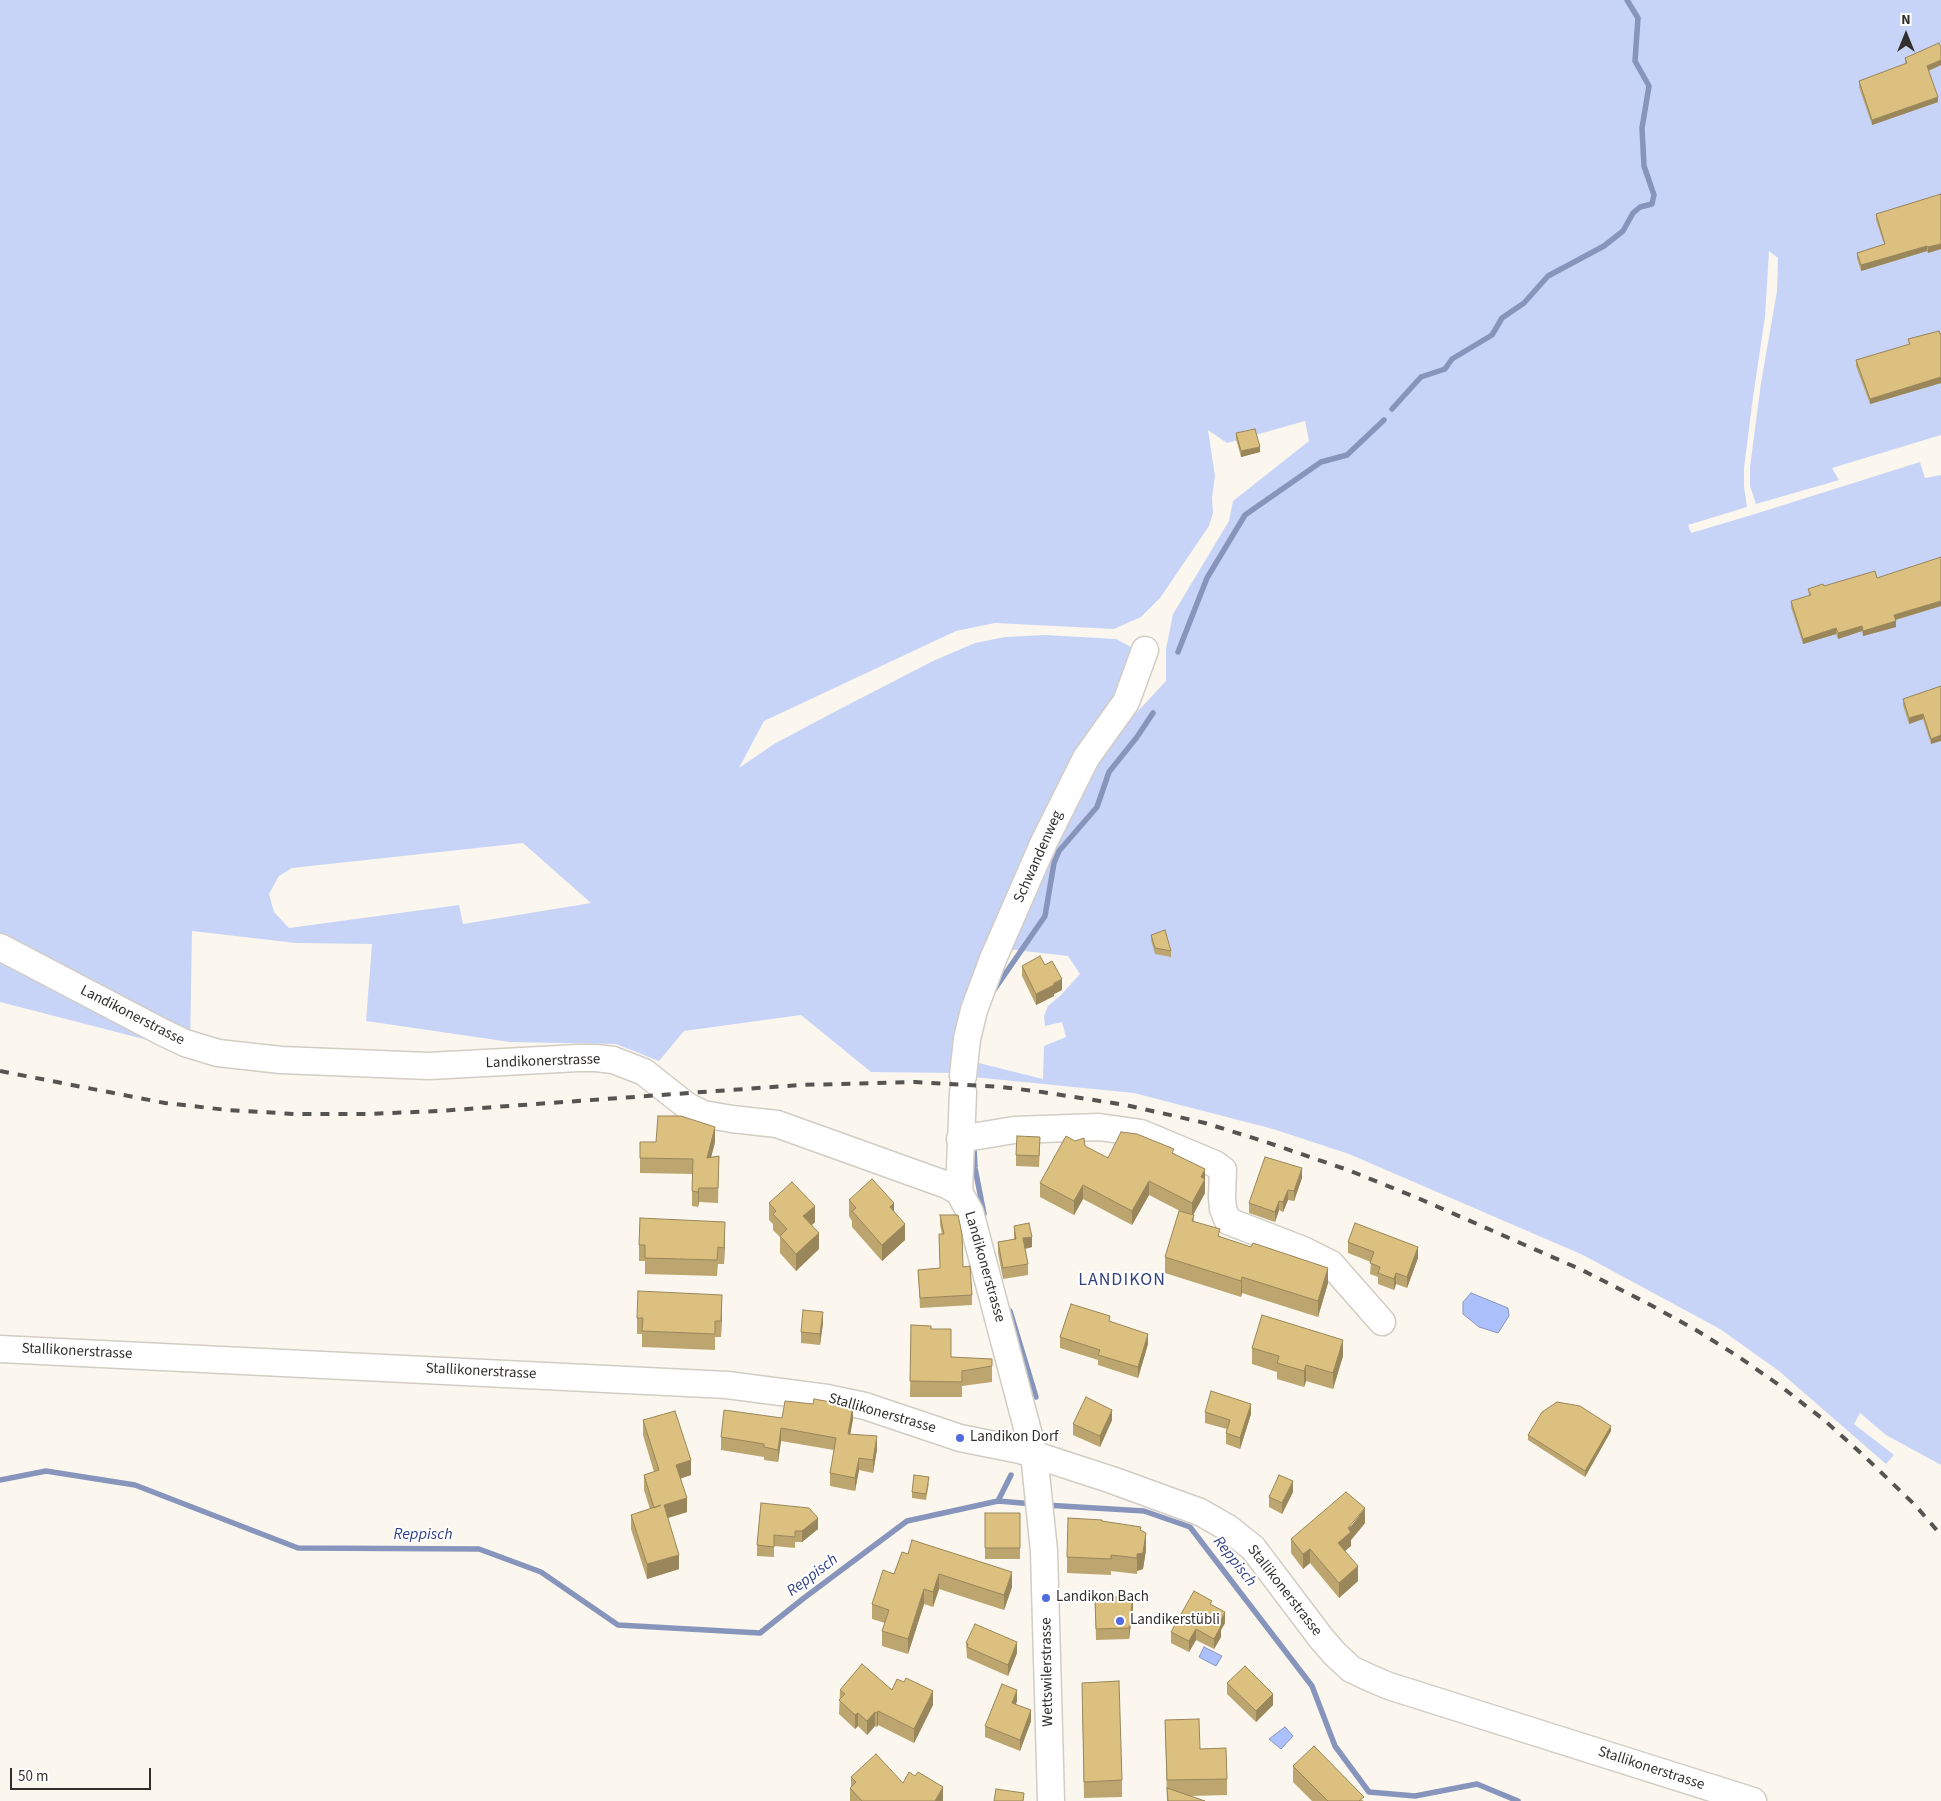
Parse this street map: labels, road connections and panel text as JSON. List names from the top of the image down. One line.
{"streets":{"street":["Schwandenweg","Landikonerstrasse","Stallikonerstrasse","Wettswilerstrasse"]},"crossings":[["Schwandenweg","Landikonerstrasse"],["Landikonerstrasse","Stallikonerstrasse"],["Landikonerstrasse","Wettswilerstrasse"],["Stallikonerstrasse","Wettswilerstrasse"]],"districts":["LANDIKON"],"water":["Reppisch"],"places":["Landikon Dorf","Landikon Bach","Landikerstübli"],"scale_bar":"50 m","north":"top"}
